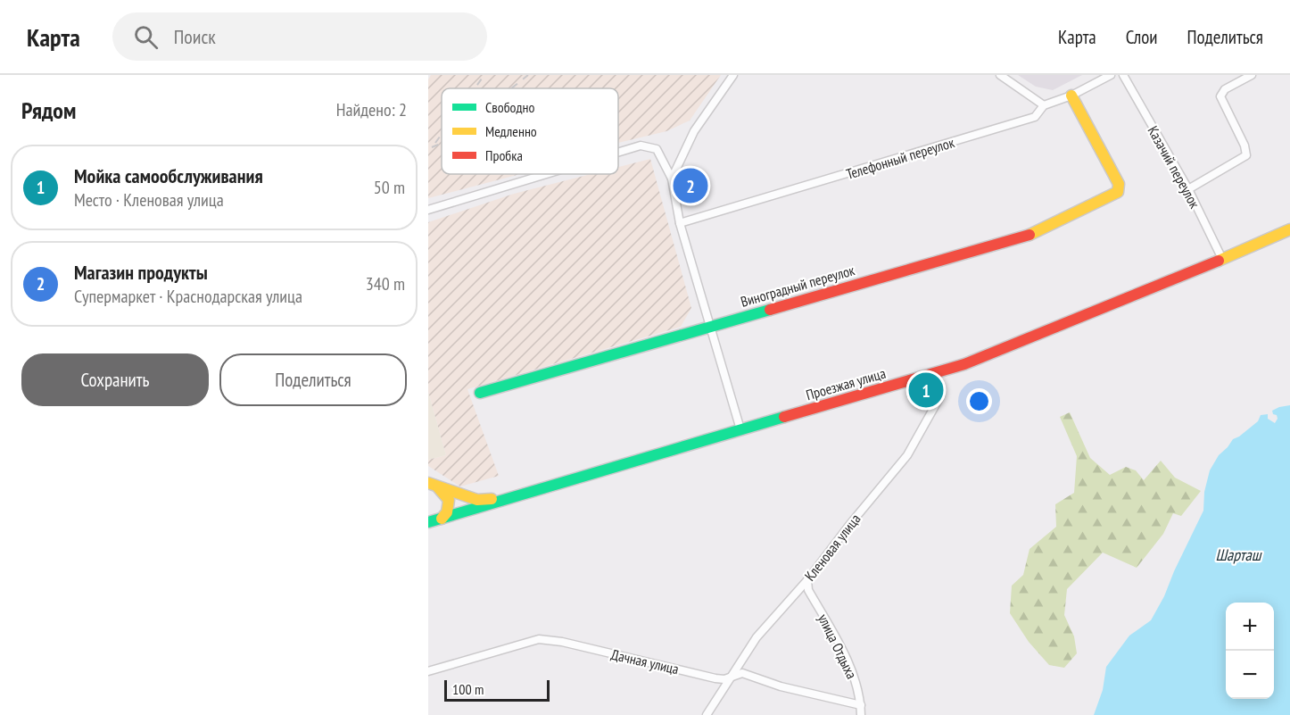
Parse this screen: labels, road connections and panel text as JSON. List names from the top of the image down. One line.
{"streets":{"main road":["Виноградный переулок","Проезжая улица"],"street":["Телефонный переулок","Казачий переулок","Кленовая улица","улица Отдыха","Дачная улица"]},"crossings":[["Телефонный переулок","Виноградный переулок"],["Казачий переулок","Проезжая улица"],["Проезжая улица","Кленовая улица"],["Кленовая улица","улица Отдыха"],["Кленовая улица","Дачная улица"],["улица Отдыха","Дачная улица"]],"water":["Шарташ"],"legend":["Свободно","Медленно","Пробка"],"scale_bar":"100 m","page":{"header":"Карта","search":"Поиск","nav":["Карта","Слои","Поделиться"],"heading":["Рядом","Найдено: 2"],"list":[{"mark":"1","name":"Мойка самообслуживания","note":"Место · Кленовая улица","value":"50 m"},{"mark":"2","name":"Магазин продукты","note":"Супермаркет · Краснодарская улица","value":"340 m"}],"pins":["2","1"],"buttons":["Сохранить","Поделиться"],"map_buttons":["+","−"],"scale":"100 m"}}
